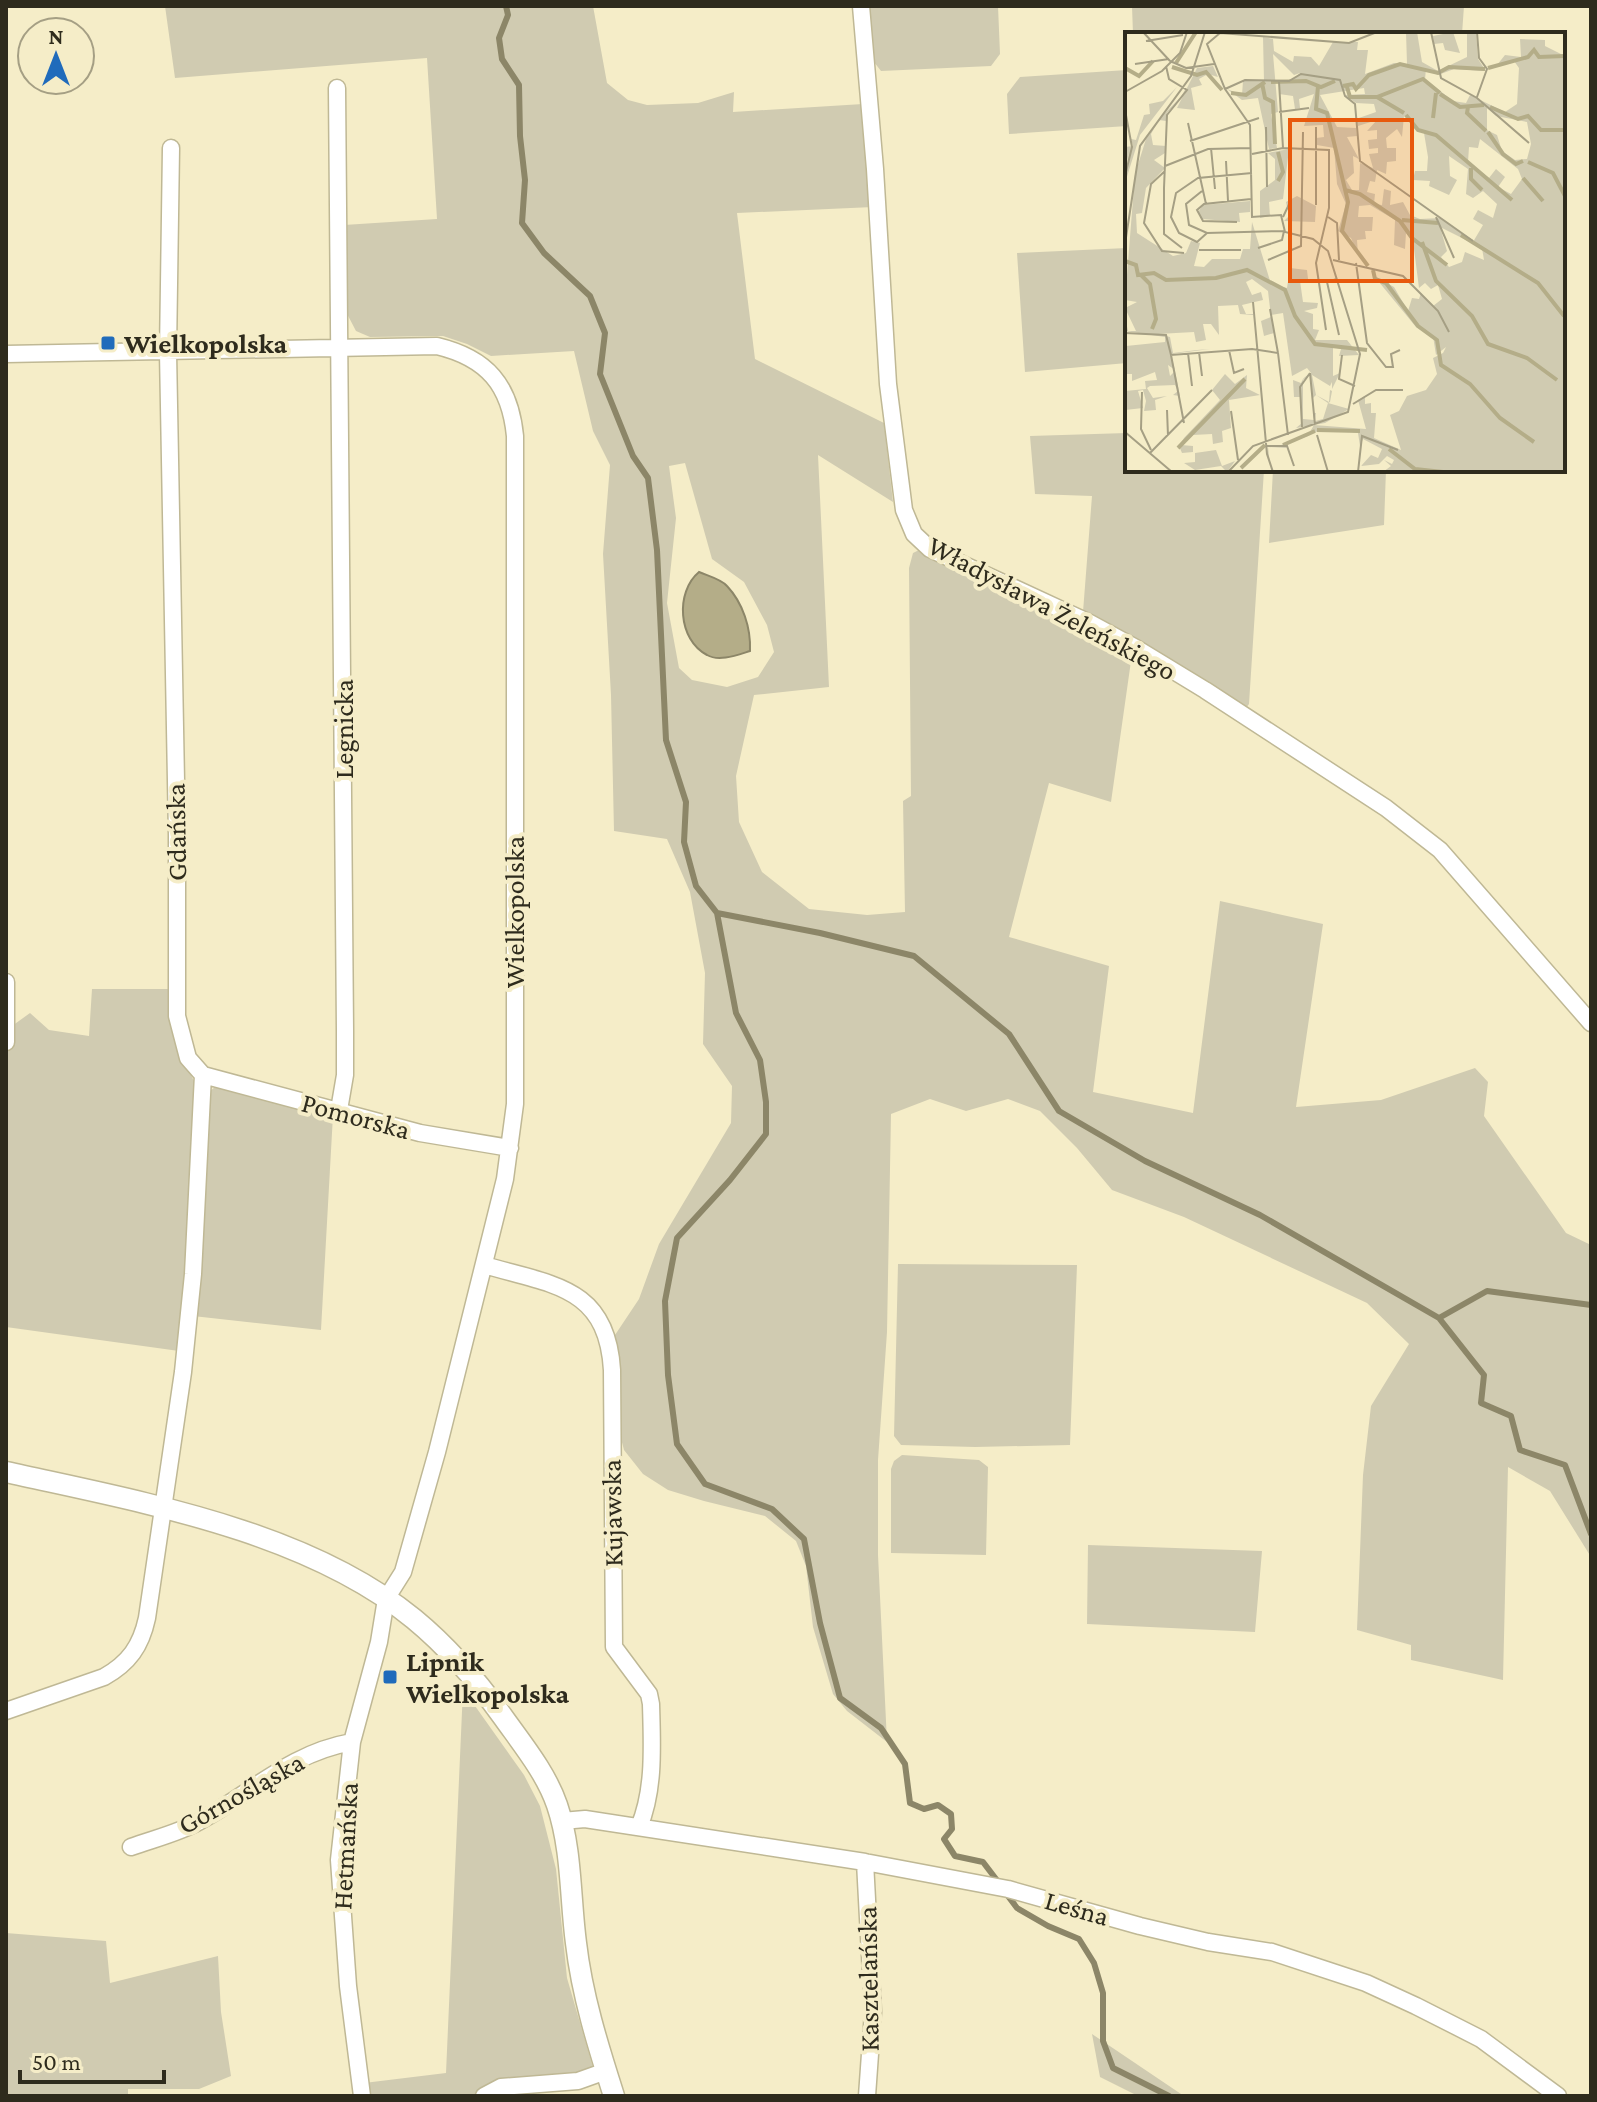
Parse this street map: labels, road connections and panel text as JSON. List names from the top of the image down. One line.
{"streets":{"street":["Władysława Żeleńskiego","Legnicka","Gdańska","Wielkopolska","Pomorska","Kujawska","Górnośląska","Hetmańska","Leśna","Kasztelańska"]},"crossings":[["Legnicka","Wielkopolska"],["Legnicka","Pomorska"],["Gdańska","Wielkopolska"],["Gdańska","Pomorska"],["Wielkopolska","Pomorska"],["Wielkopolska","Kujawska"],["Wielkopolska","Hetmańska"],["Kujawska","Leśna"],["Górnośląska","Hetmańska"],["Leśna","Kasztelańska"]],"places":{"transit":["Wielkopolska","Lipnik Wielkopolska"]},"scale_bar":"50 m","north":"top"}
